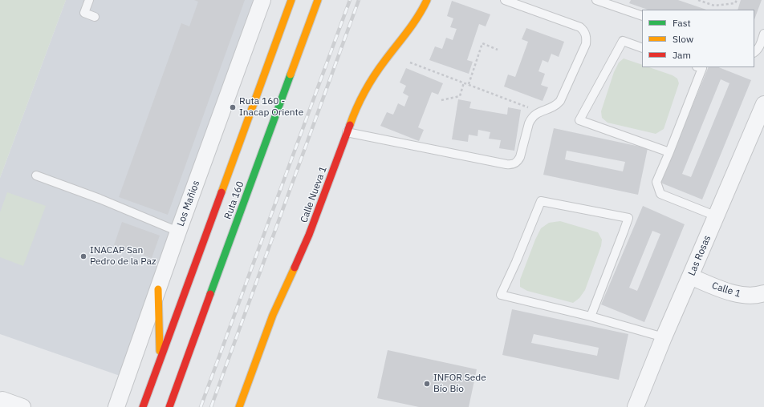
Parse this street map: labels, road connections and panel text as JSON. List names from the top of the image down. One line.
{"streets":{"main road":["Calle Nueva 1","Ruta 160"],"street":["Los Mañíos","Las Rosas","Calle 1"]},"crossings":[["Las Rosas","Calle 1"]],"places":["Ruta 160 - Inacap Oriente","INACAP San Pedro de la Paz","INFOR Sede Bío Bío"],"legend":["Fast","Slow","Jam"]}
